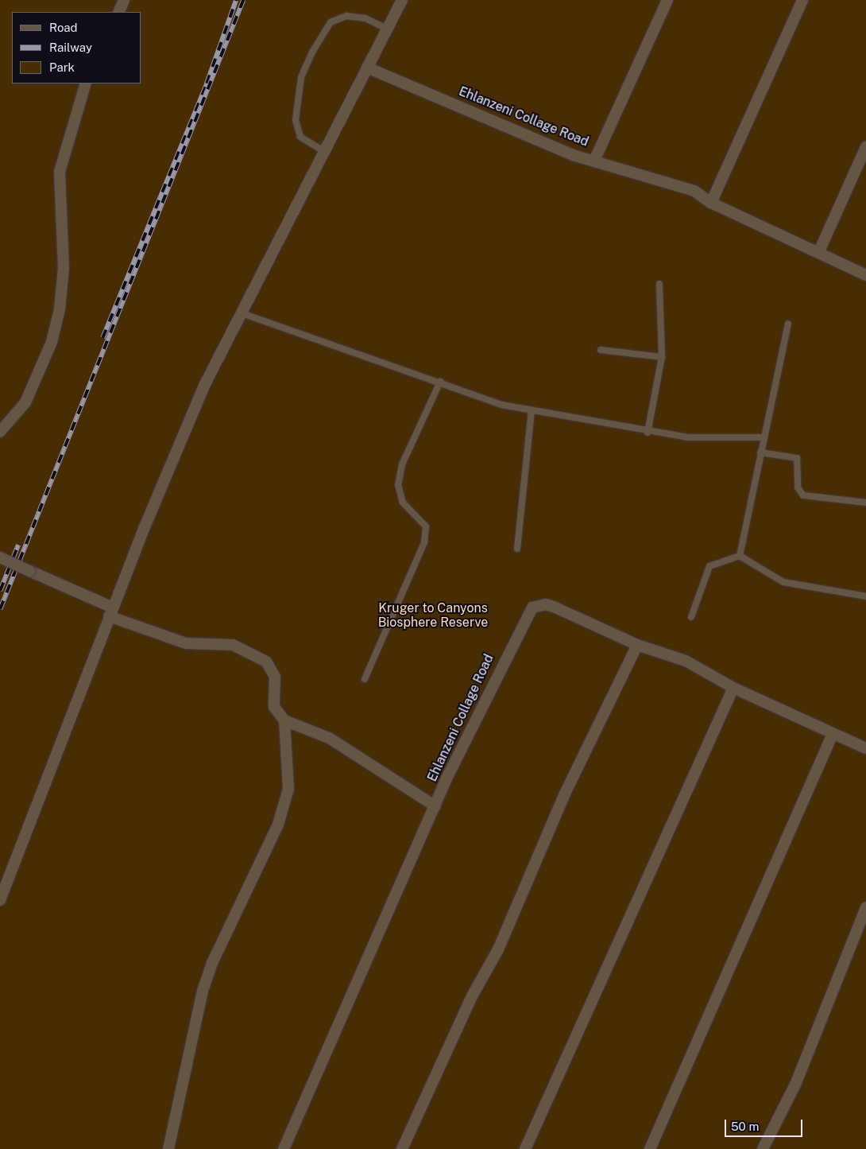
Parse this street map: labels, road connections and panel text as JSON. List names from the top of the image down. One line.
{"streets":{"street":["Ehlanzeni Collage Road"]},"parks":["Kruger to Canyons Biosphere Reserve"],"legend":["Road","Railway","Park"],"scale_bar":"50 m"}
